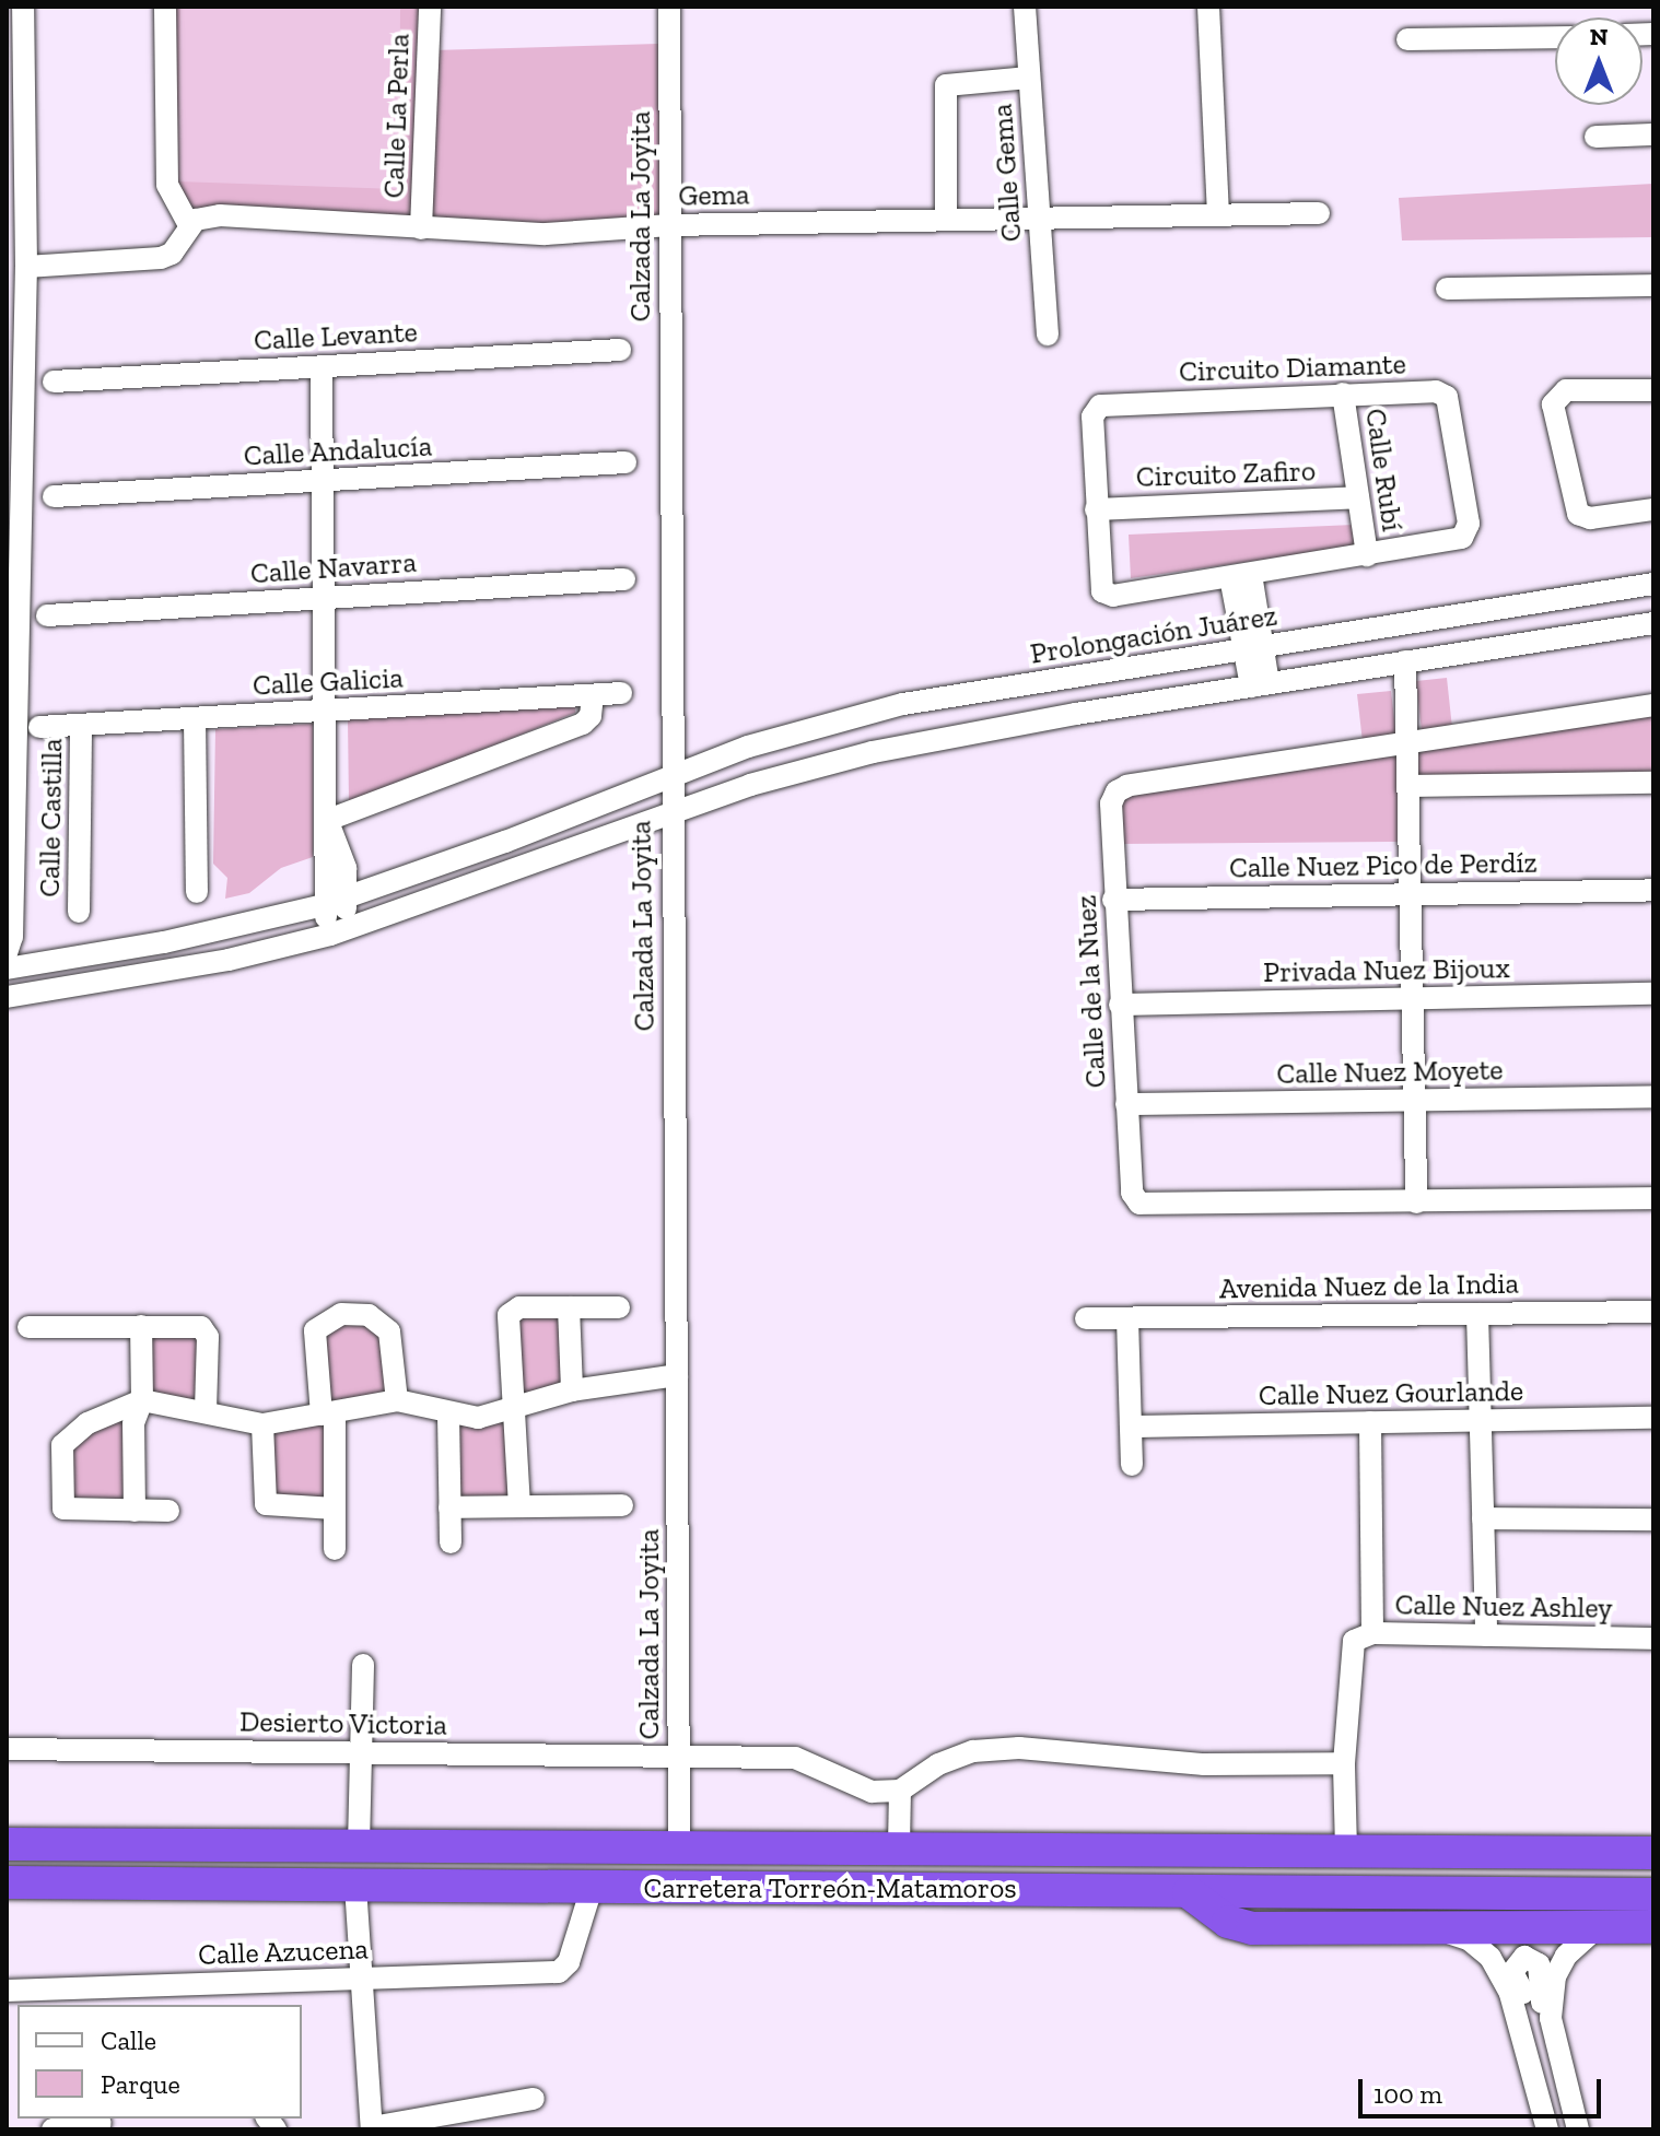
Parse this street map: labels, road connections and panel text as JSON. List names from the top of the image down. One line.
{"streets":{"highway":["Carretera Torreón-Matamoros"],"street":["Calle La Perla","Calle Gema","Gema","Calzada La Joyita","Calle Levante","Circuito Diamante","Calle Andalucía","Calle Rubí","Circuito Zafiro","Calle Navarra","Prolongación Juárez","Calle Galicia","Calle Castilla","Calle Nuez Pico de Perdíz","Privada Nuez Bijoux","Calle de la Nuez","Calle Nuez Moyete","Avenida Nuez de la India","Calle Nuez Gourlande","Calle Nuez Ashley","Desierto Victoria","Calle Azucena"]},"crossings":[["Calle La Perla","Gema"],["Calle Gema","Gema"],["Gema","Calzada La Joyita"],["Calzada La Joyita","Prolongación Juárez"],["Calzada La Joyita","Desierto Victoria"],["Circuito Diamante","Calle Rubí"],["Circuito Diamante","Circuito Zafiro"],["Calle Rubí","Circuito Zafiro"],["Calle Galicia","Calle Castilla"],["Calle Nuez Pico de Perdíz","Calle de la Nuez"],["Privada Nuez Bijoux","Calle de la Nuez"],["Calle de la Nuez","Calle Nuez Moyete"],["Carretera Torreón-Matamoros","Calle Azucena"]],"legend":["Calle","Parque"],"scale_bar":"100 m","north":"top"}
